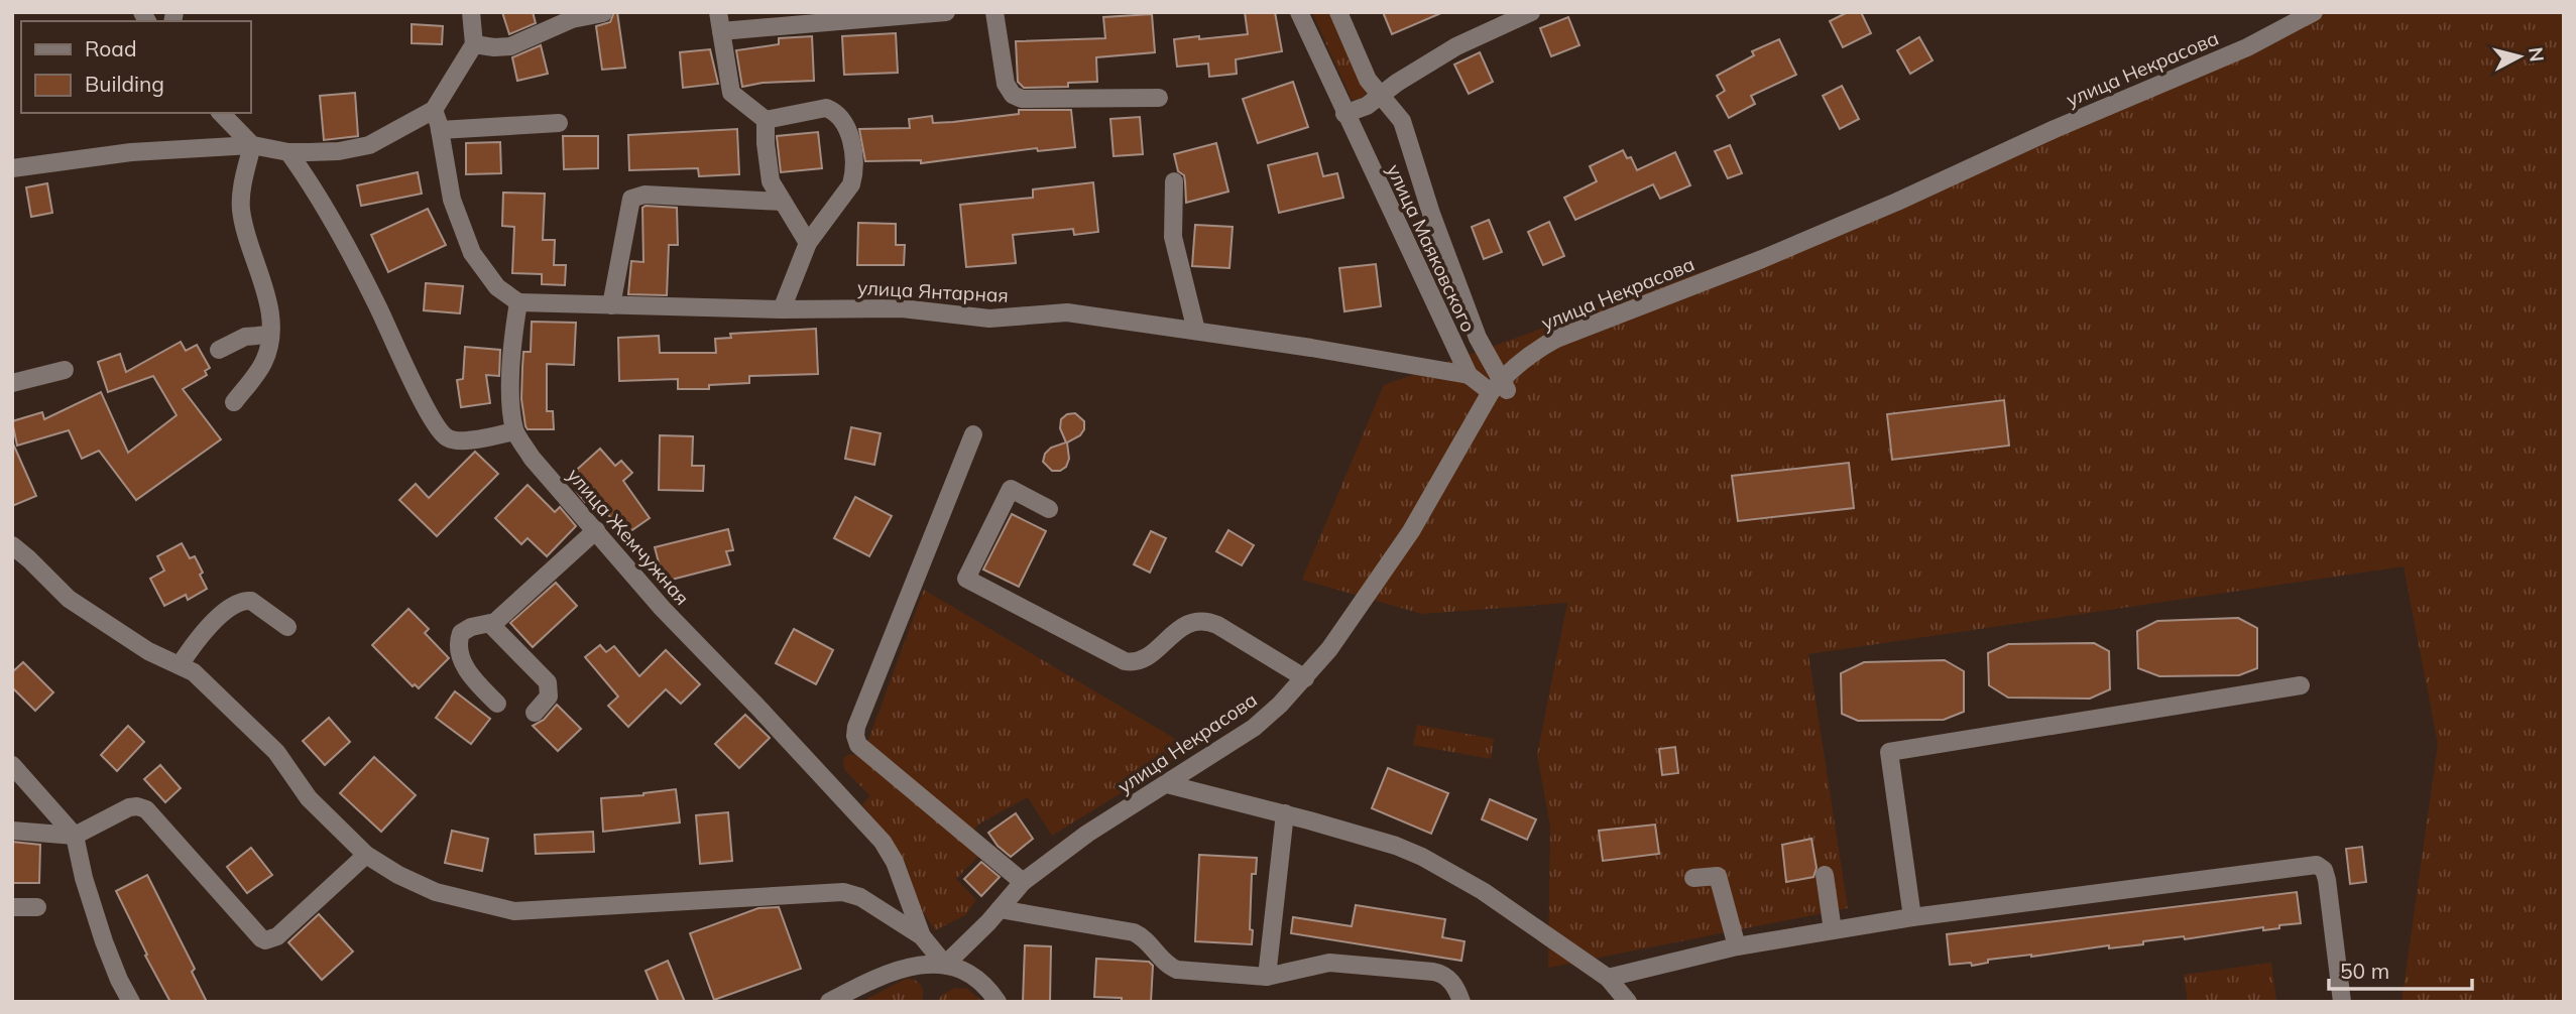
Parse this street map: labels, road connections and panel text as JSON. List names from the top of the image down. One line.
{"streets":{"street":["улица Некрасова","улица Маяковского","улица Янтарная","улица Жемчужная"]},"crossings":[["улица Некрасова","улица Маяковского"],["улица Маяковского","улица Янтарная"],["улица Янтарная","улица Жемчужная"]],"legend":["Road","Building"],"scale_bar":"50 m","north":"right"}
